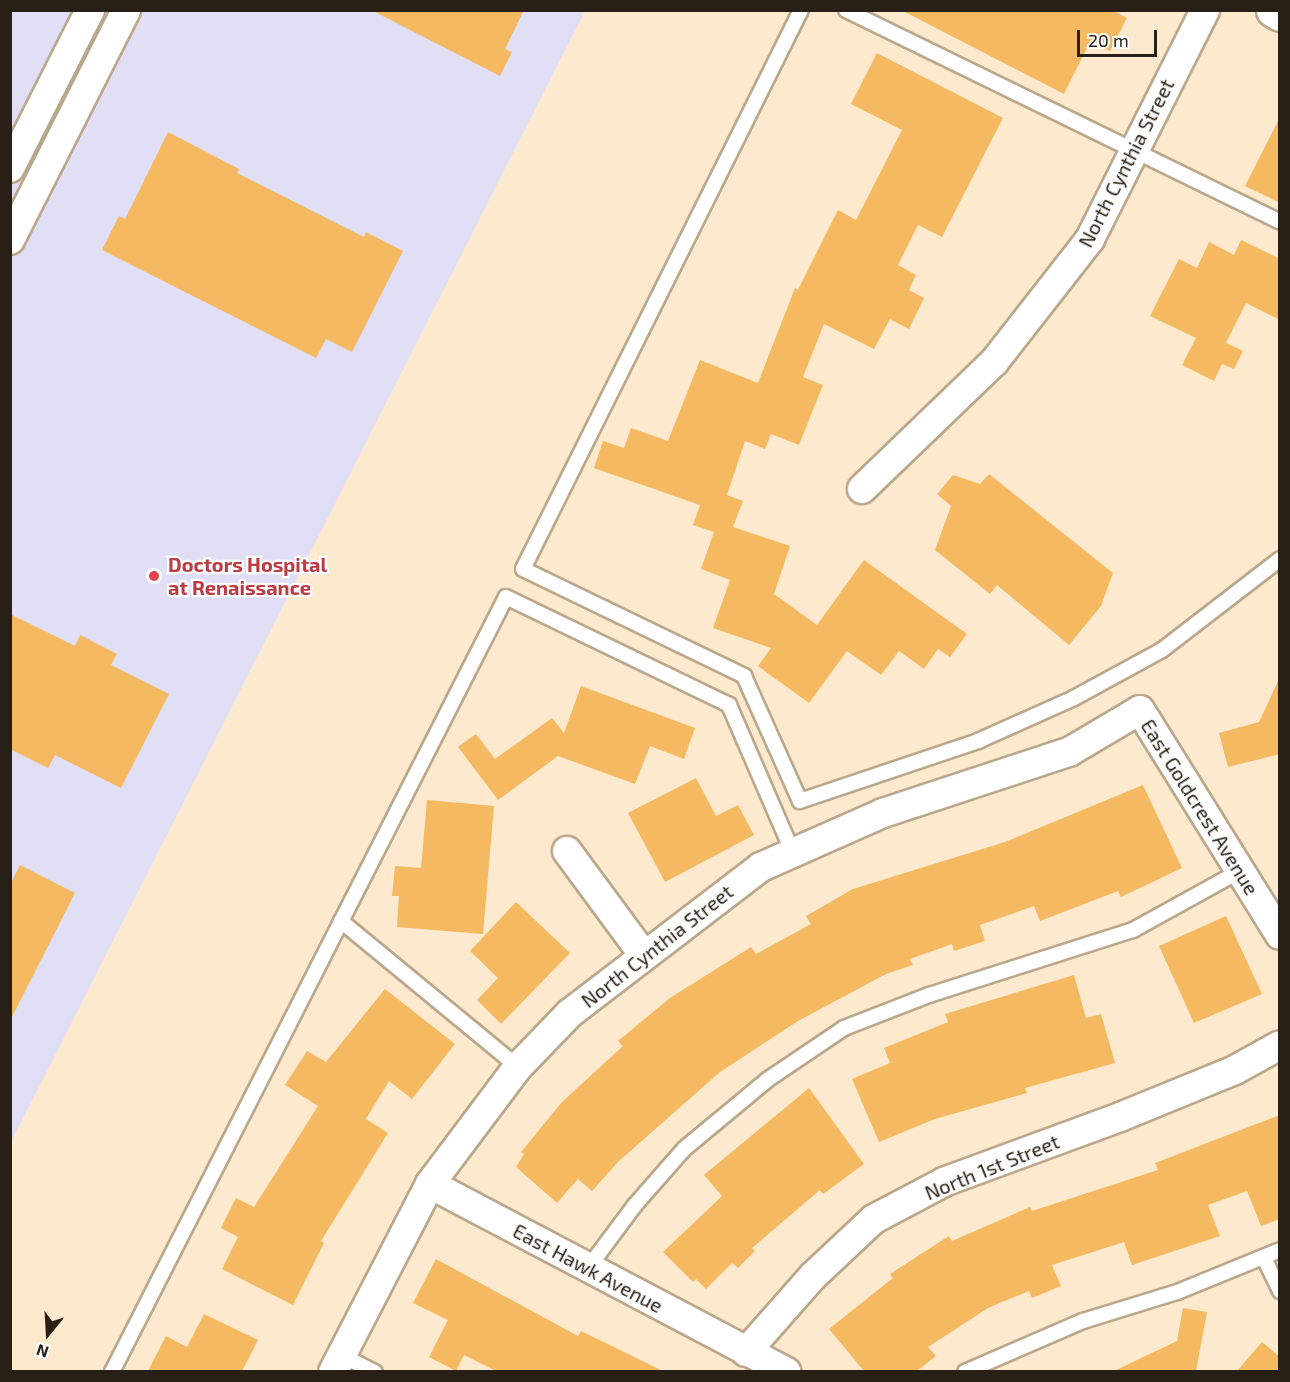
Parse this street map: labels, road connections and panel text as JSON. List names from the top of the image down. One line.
{"streets":{"street":["North Cynthia Street","East Goldcrest Avenue","North 1st Street","East Hawk Avenue"]},"crossings":[["North Cynthia Street","East Goldcrest Avenue"],["North Cynthia Street","East Hawk Avenue"],["North 1st Street","East Hawk Avenue"]],"places":["Doctors Hospital at Renaissance"],"scale_bar":"20 m","north":"bottom"}
